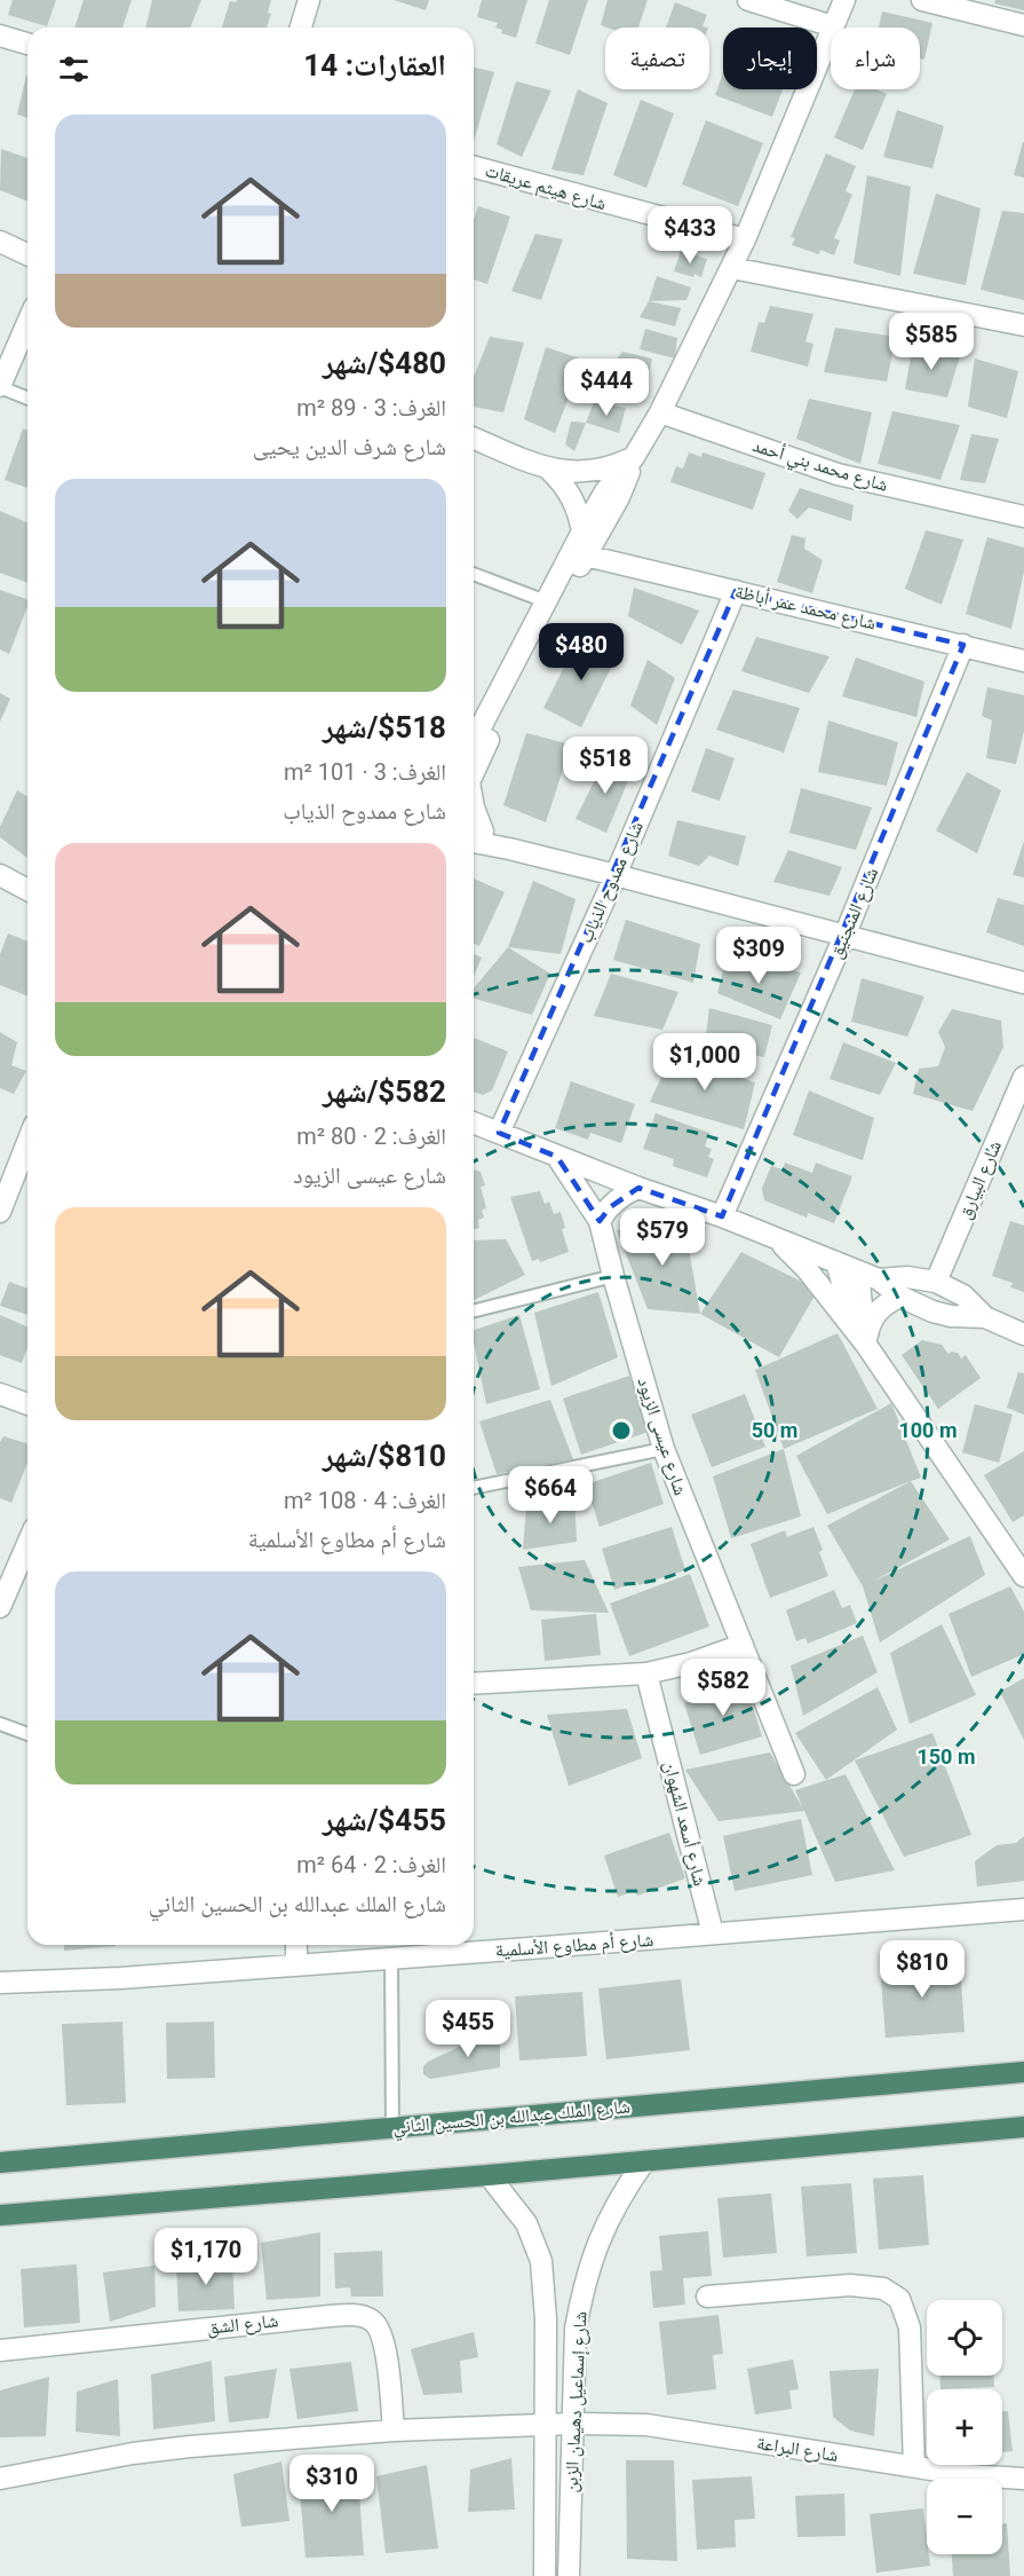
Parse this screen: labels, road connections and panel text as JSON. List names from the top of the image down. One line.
{"streets":{"highway":["شارع الملك عبدالله بن الحسين الثاني"],"street":["شارع هيثم عريقات","شارع محمد بني أحمد","شارع محمد عمر أباظة","شارع ممدوح الذياب","شارع المنجنيق","شارع البيارق","شارع عيسى الزيود","شارع أسعد الشهوان","شارع أم مطاوع الأسلمية","شارع الشق","شارع إسماعيل دهيمان الزبن","شارع البراعة"]},"crossings":[["شارع محمد عمر أباظة","شارع ممدوح الذياب"],["شارع محمد عمر أباظة","شارع المنجنيق"],["شارع أسعد الشهوان","شارع أم مطاوع الأسلمية"],["شارع إسماعيل دهيمان الزبن","شارع البراعة"]],"page":{"chip":["شراء","إيجار","تصفية"],"heading":"العقارات: 14","list":[{"name":"$480/شهر","note":"الغرف: 3 · 89 m² · شارع شرف الدين يحيى"},{"name":"$518/شهر","note":"الغرف: 3 · 101 m² · شارع ممدوح الذياب"},{"name":"$582/شهر","note":"الغرف: 2 · 80 m² · شارع عيسى الزيود"},{"name":"$810/شهر","note":"الغرف: 4 · 108 m² · شارع أم مطاوع الأسلمية"},{"name":"$455/شهر","note":"الغرف: 2 · 64 m² · شارع الملك عبدالله بن الحسين الثاني"}],"price":["$433","$585","$444","$480","$518","$309","$1,000","$579","$664","$582","$810","$455","$1,170","$310"],"map_buttons":["+","−"]},"rings":["50 m","100 m","150 m"]}
